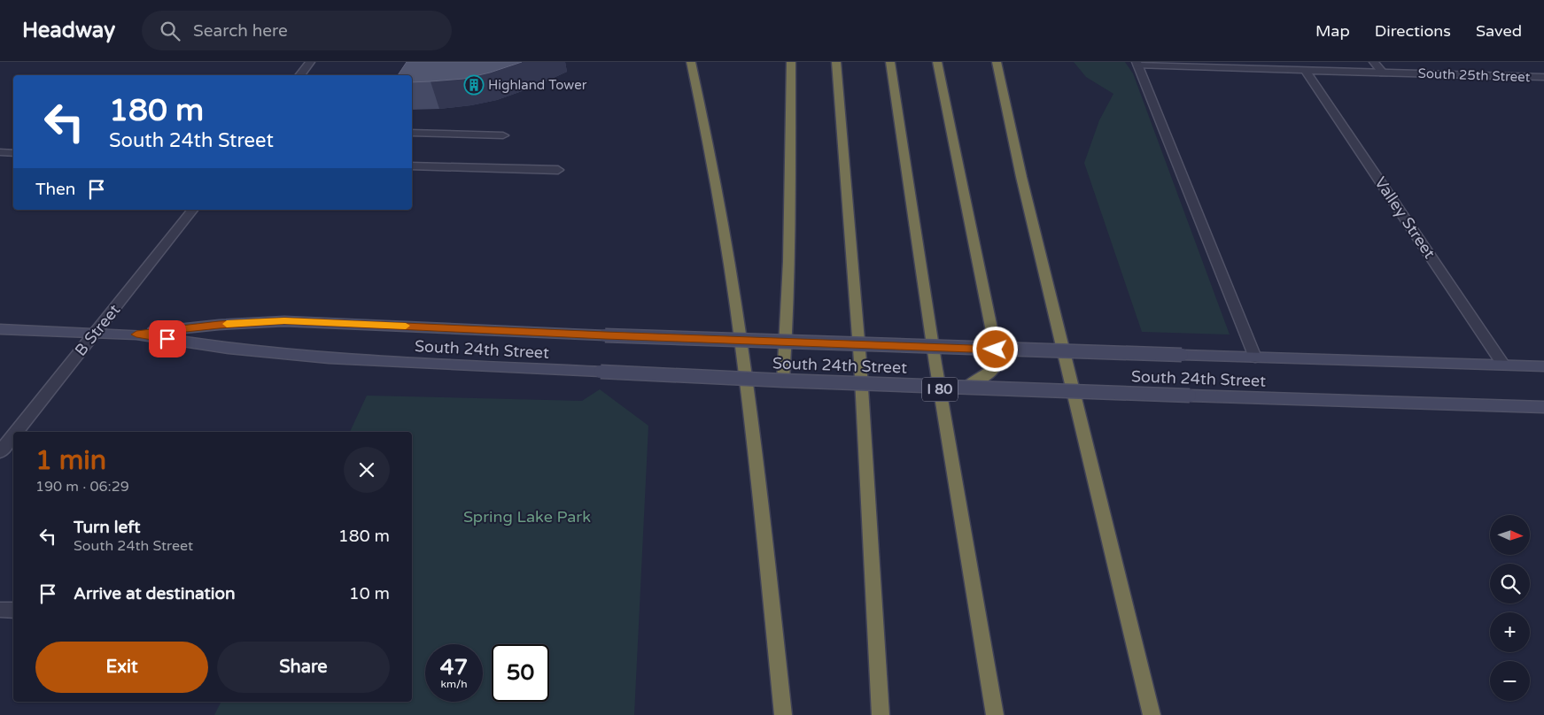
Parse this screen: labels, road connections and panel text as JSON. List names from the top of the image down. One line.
{"streets":{"highway":["I 80"],"main road":["South 24th Street"],"street":["South 25th Street","Valley Street","B Street"]},"crossings":[["South 25th Street","Valley Street"],["Valley Street","South 24th Street"],["B Street","South 24th Street"]],"parks":["Spring Lake Park"],"places":{"building":["Highland Tower"]},"north":"right","page":{"header":"Headway","search":"Search here","nav":["Map","Directions","Saved"],"turn":["180 m","South 24th Street"],"then":"Then","heading":["1 min","190 m · 06:29"],"list":[{"name":"Turn left","note":"South 24th Street","value":"180 m"},{"name":"Arrive at destination","value":"10 m"}],"map_buttons":["+","−"],"buttons":["Exit","Share"],"speed":"47 km/h","limit":"50"}}
